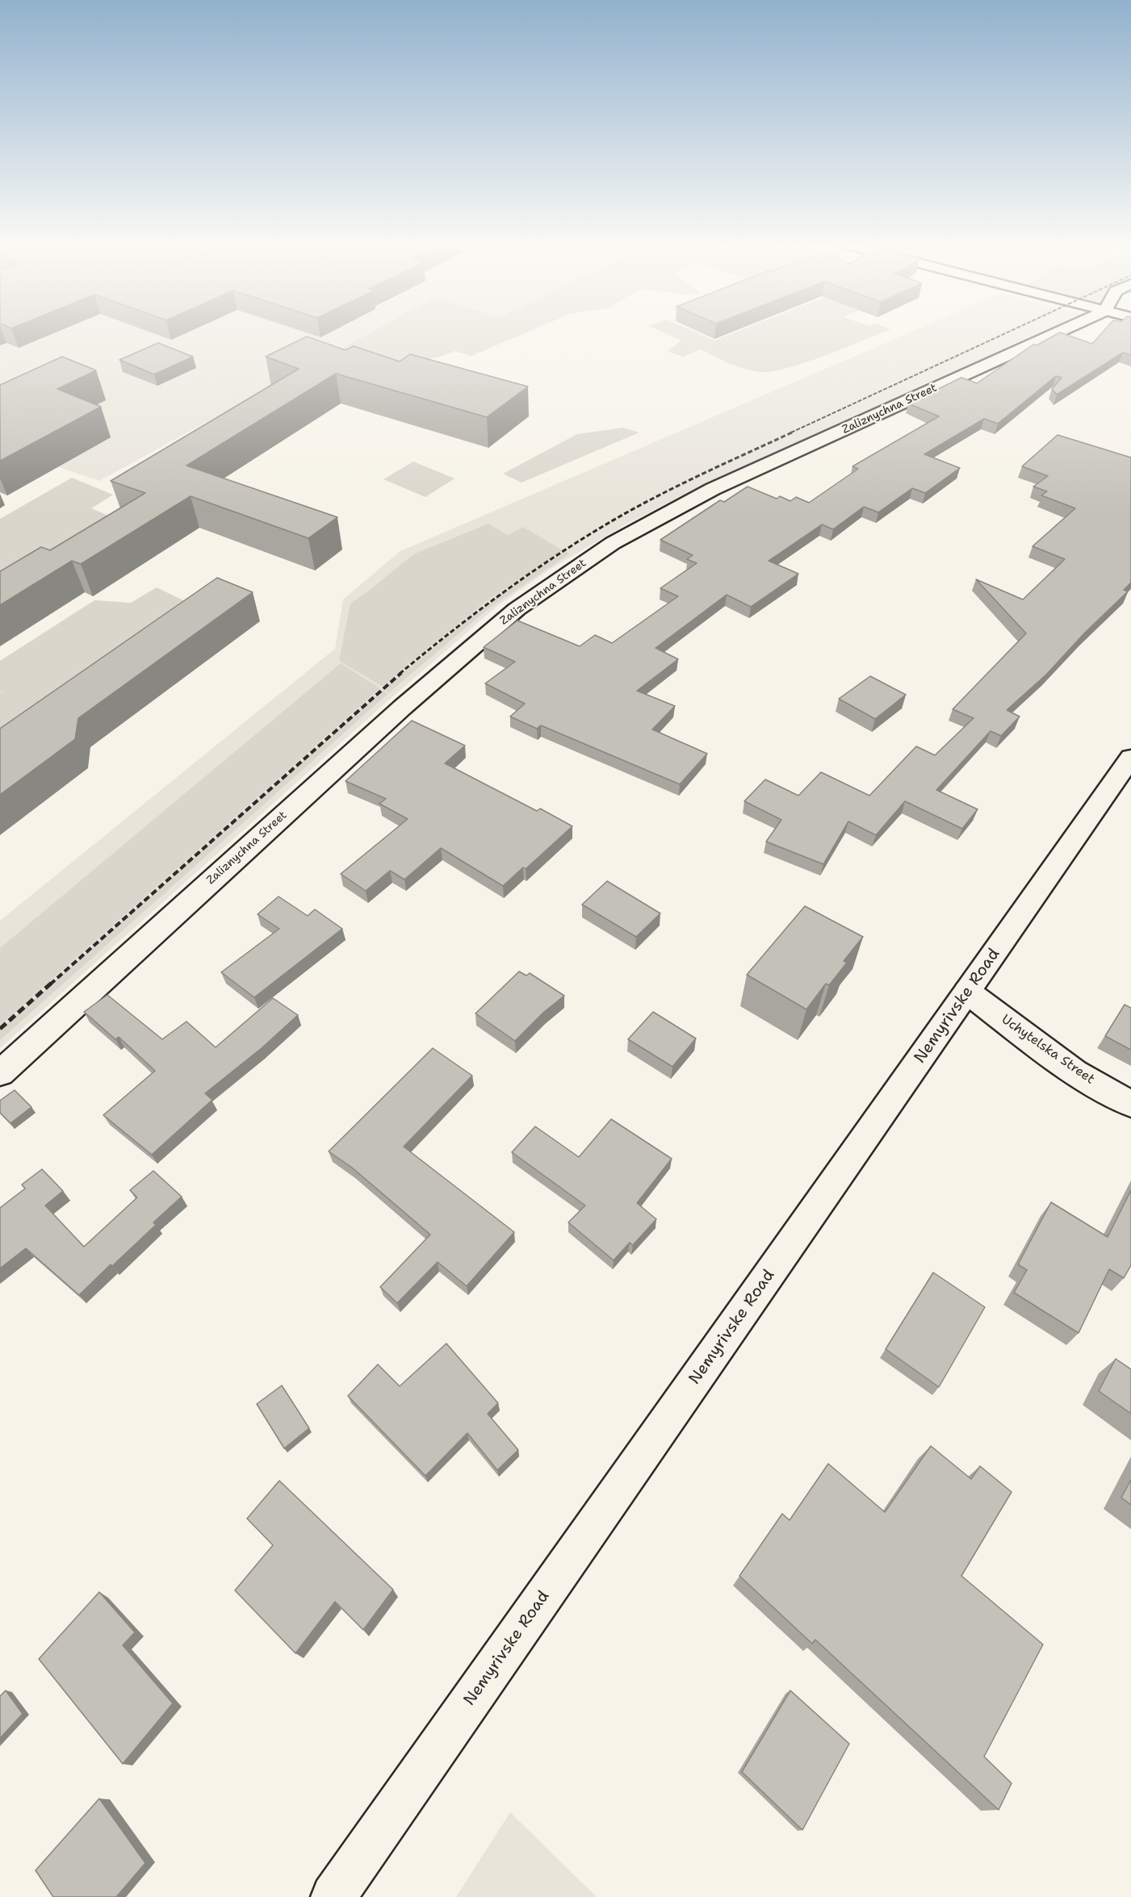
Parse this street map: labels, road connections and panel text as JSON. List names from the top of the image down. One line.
{"streets":{"street":["Zaliznychna Street","Nemyrivske Road","Uchytelska Street"]},"crossings":[["Nemyrivske Road","Uchytelska Street"]]}
